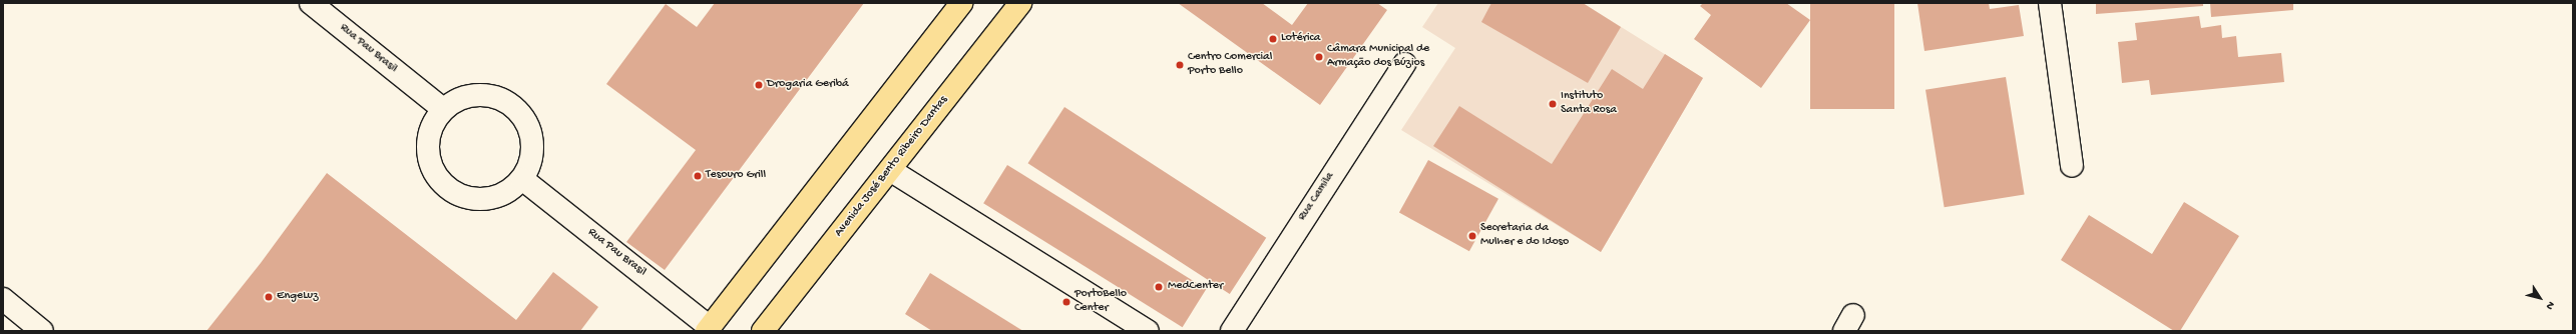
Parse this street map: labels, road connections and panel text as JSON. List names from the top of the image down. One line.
{"streets":{"main road":["Avenida José Bento Ribeiro Dantas"],"street":["Rua Pau Brasil","Rua Camila"]},"places":["Lotérica","Câmara Municipal de Armação dos Búzios","Centro Comercial Porto Bello","Drogaria Geribá","Instituto Santa Rosa","Tesouro Grill","Secretaria da Mulher e do Idoso","MedCenter","EngeLuz","PortoBello Center"],"north":"bottom right"}
